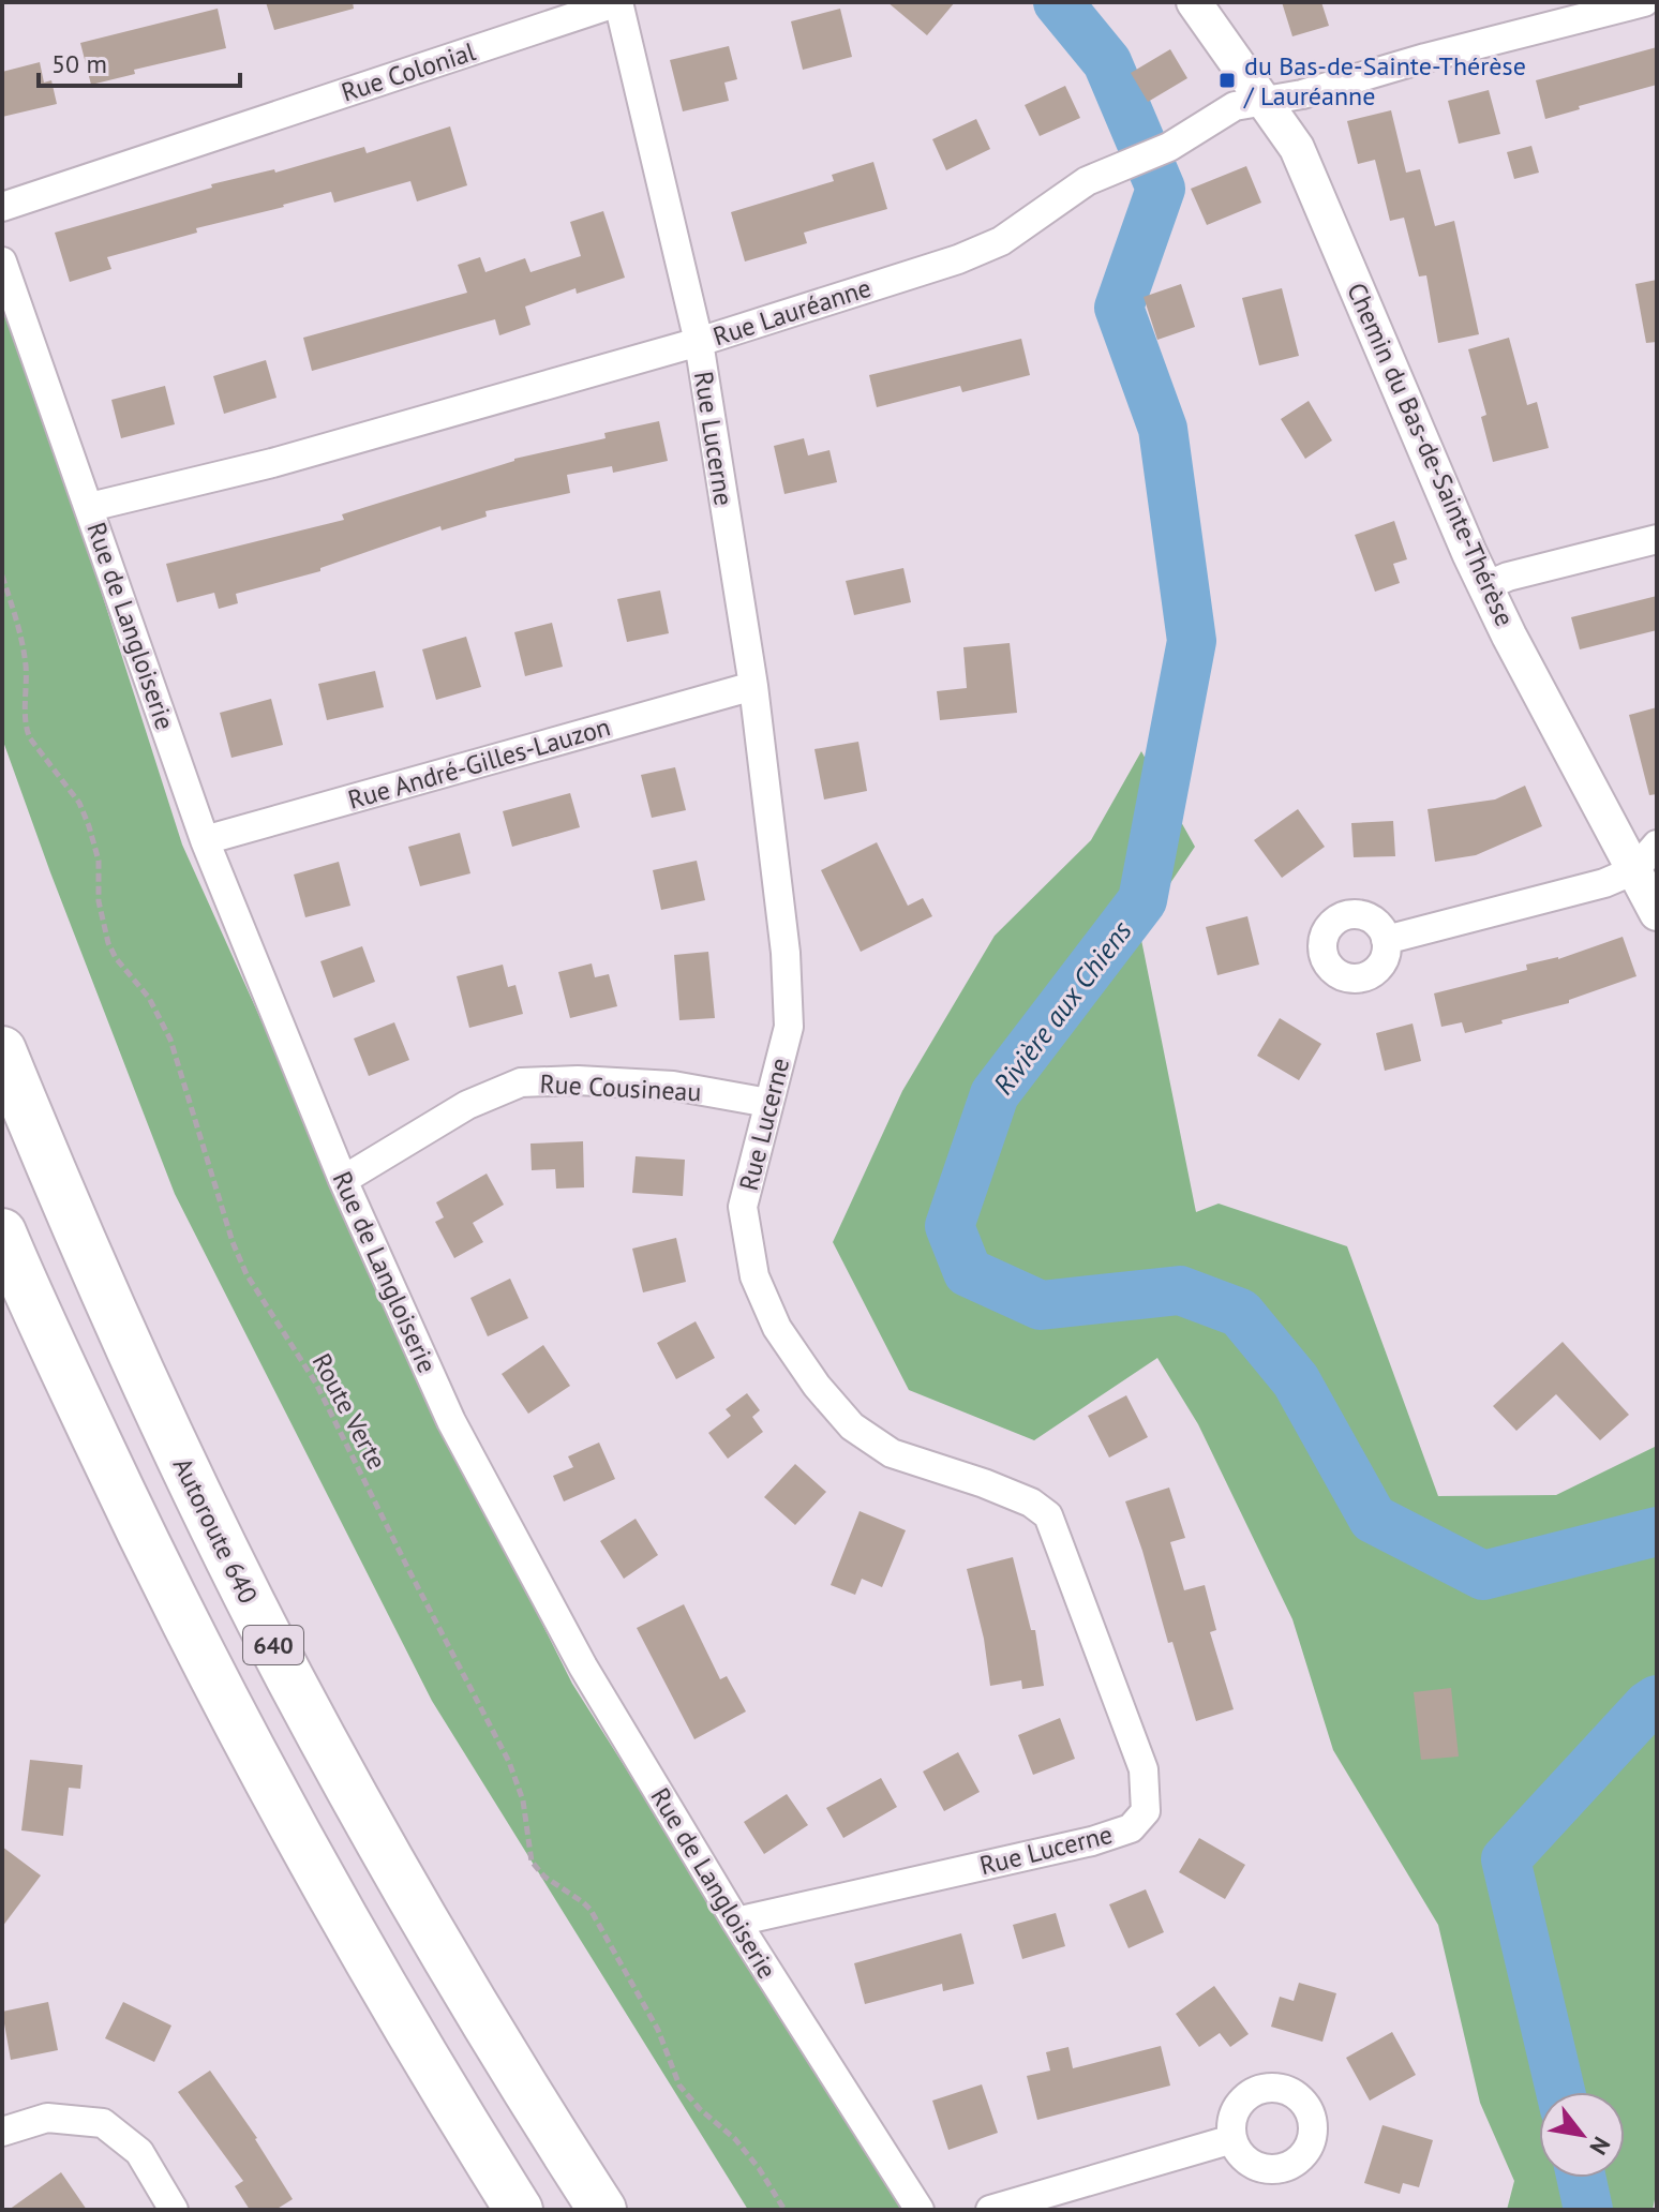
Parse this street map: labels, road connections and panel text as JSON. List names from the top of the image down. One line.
{"streets":{"highway":["Autoroute 640","640"],"street":["Rue Colonial","Rue Lauréanne","Rue Lucerne","Chemin du Bas-de-Sainte-Thérèse","Rue de Langloiserie","Rue André-Gilles-Lauzon","Rue Cousineau"],"path":["Route Verte"]},"crossings":[["Rue Colonial","Rue Lucerne"],["Rue Lauréanne","Rue Lucerne"],["Rue Lauréanne","Chemin du Bas-de-Sainte-Thérèse"],["Rue Lauréanne","Rue de Langloiserie"],["Rue Lucerne","Rue de Langloiserie"],["Rue Lucerne","Rue André-Gilles-Lauzon"],["Rue Lucerne","Rue Cousineau"],["Rue de Langloiserie","Rue André-Gilles-Lauzon"],["Rue de Langloiserie","Rue Cousineau"]],"water":["Rivière aux Chiens"],"places":{"transit":["du Bas-de-Sainte-Thérèse / Lauréanne"]},"scale_bar":"50 m","north":"bottom right"}
